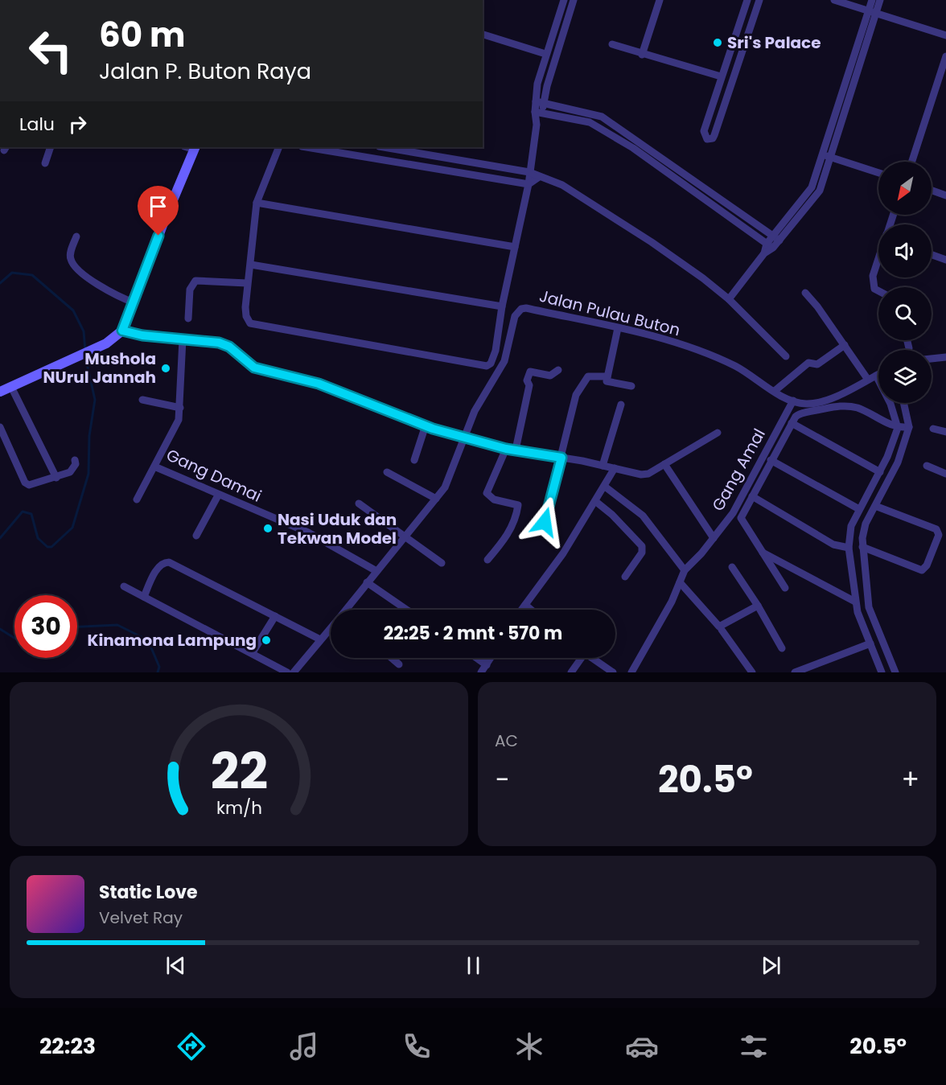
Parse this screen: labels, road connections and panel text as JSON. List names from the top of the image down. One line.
{"streets":{"street":["Jalan Pulau Buton","Gang Amal","Gang Damai"]},"crossings":[["Jalan Pulau Buton","Gang Amal"]],"places":["Sri's Palace","Mushola NUrul Jannah","Nasi Uduk dan Tekwan Model","Kinamona Lampung"],"north":"bottom left","page":{"turn":["60 m","Jalan P. Buton Raya"],"then":"Lalu","limit":"30","trip":"22:25 · 2 mnt · 570 m","tile":"AC","heat":["−","20.5°","+"],"song":["Static Love","Velvet Ray"],"tabs":["22:23","20.5°"],"gauge":["22","km/h"]}}
